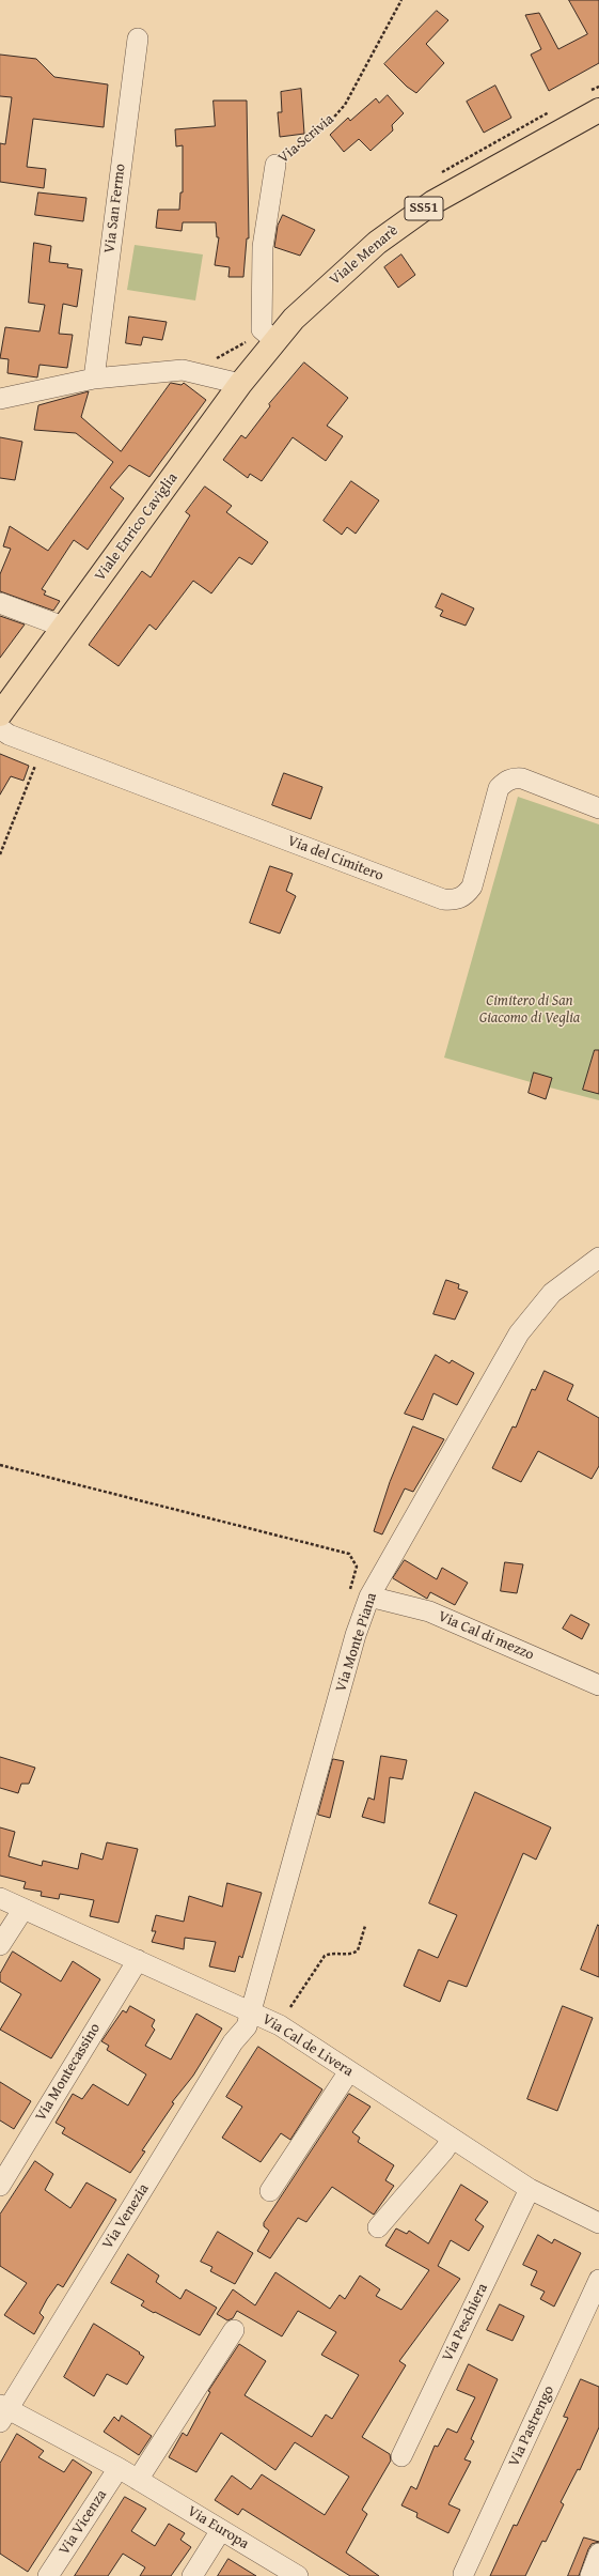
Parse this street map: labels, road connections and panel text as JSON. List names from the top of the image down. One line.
{"streets":{"main road":["SS51","Viale Menarè","Viale Enrico Caviglia"],"street":["Via Scrivia","Via San Fermo","Via del Cimitero","Via Cal di mezzo","Via Monte Piana","Via Cal de Livera","Via Montecassino","Via Venezia","Via Peschiera","Via Pastrengo","Via Vicenza","Via Europa"]},"crossings":[["Via Scrivia","Viale Menarè"],["Via Scrivia","Viale Enrico Caviglia"],["Viale Menarè","Viale Enrico Caviglia"],["Via Cal di mezzo","Via Monte Piana"],["Via Monte Piana","Via Cal de Livera"],["Via Monte Piana","Via Venezia"],["Via Cal de Livera","Via Montecassino"],["Via Cal de Livera","Via Venezia"],["Via Cal de Livera","Via Peschiera"],["Via Venezia","Via Europa"],["Via Vicenza","Via Europa"]],"parks":["Cimitero di San Giacomo di Veglia"]}
